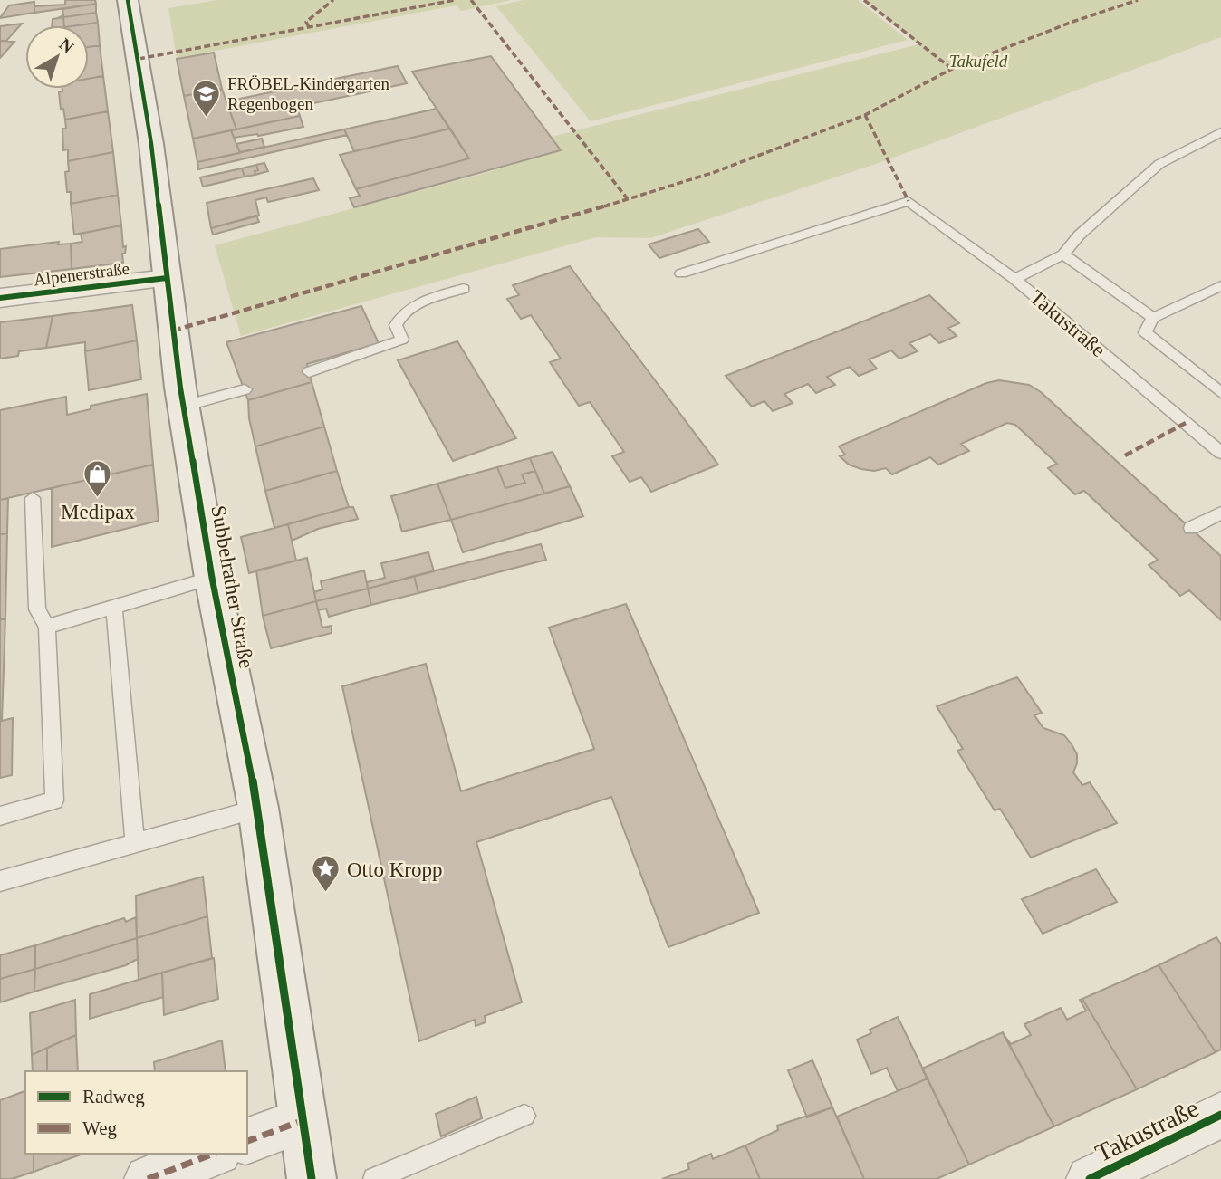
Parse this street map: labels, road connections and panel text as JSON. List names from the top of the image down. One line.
{"streets":{"main road":["Subbelrather Straße"],"street":["Alpenerstraße","Takustraße"]},"crossings":[["Alpenerstraße","Subbelrather Straße"]],"parks":["Takufeld"],"places":{"school or university":["FRÖBEL-Kindergarten Regenbogen"],"shop":["Medipax"],"place":["Otto Kropp"]},"legend":["Radweg","Weg"],"north":"top right"}
